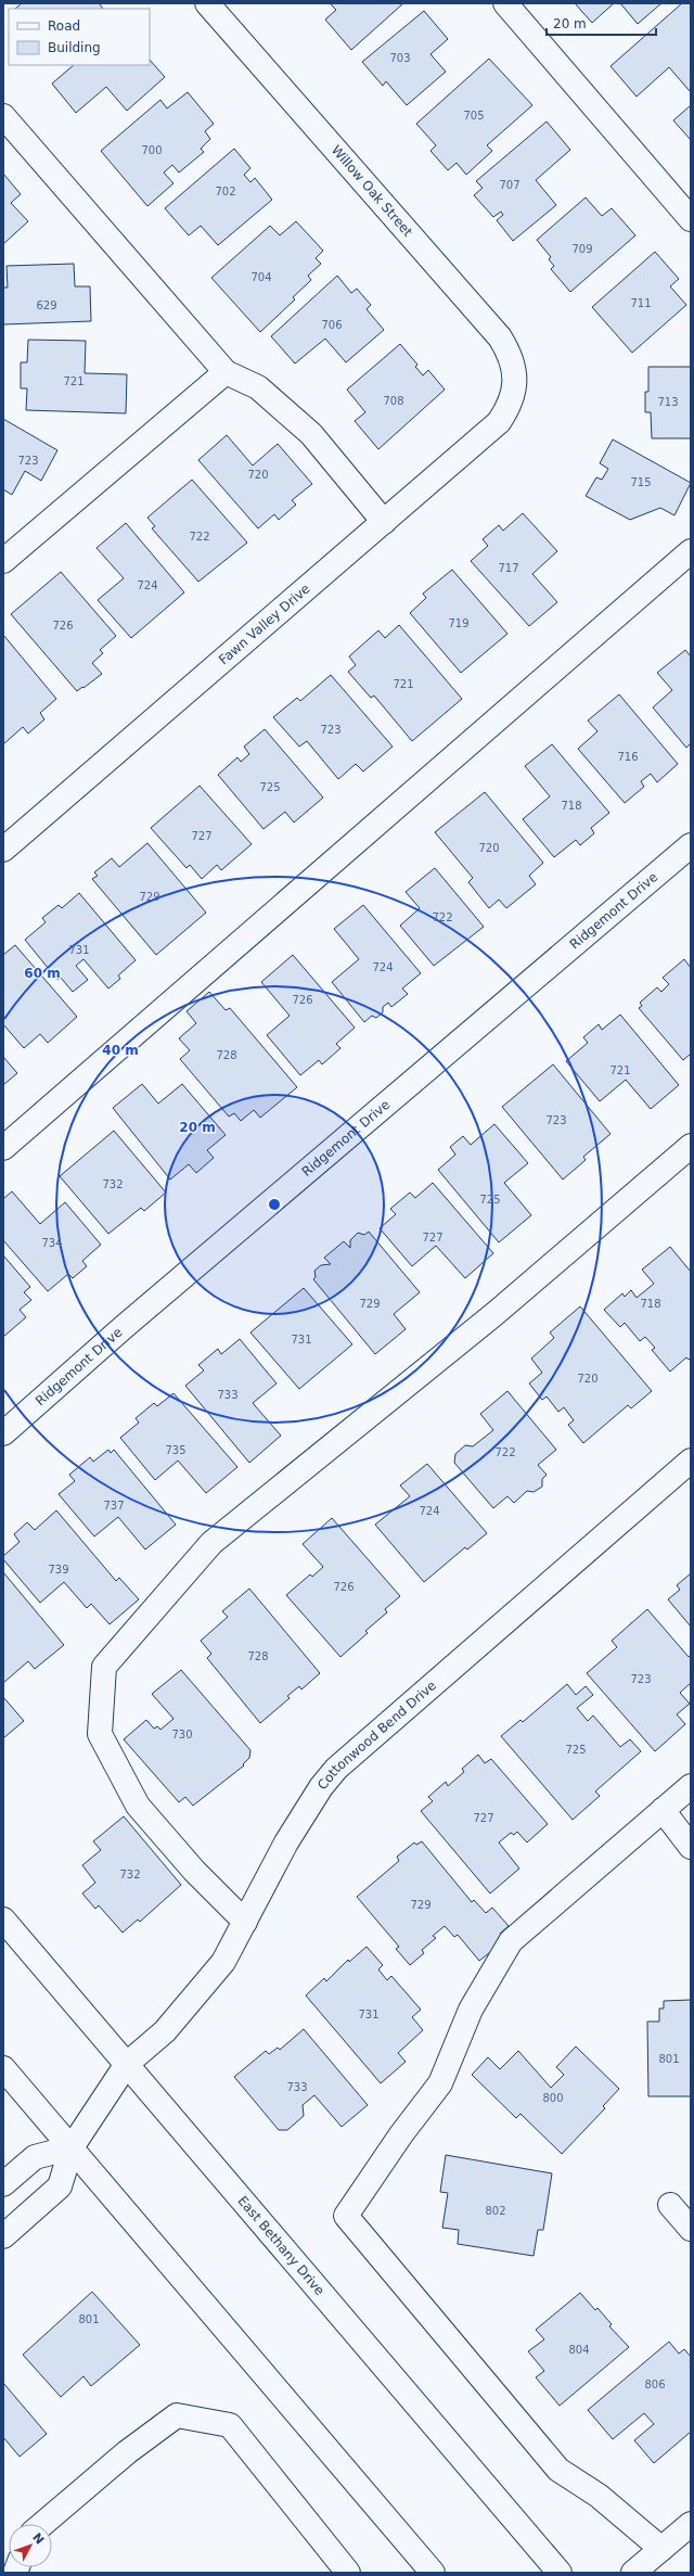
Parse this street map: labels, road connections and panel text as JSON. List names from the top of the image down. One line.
{"streets":{"street":["Willow Oak Street","Fawn Valley Drive","Ridgemont Drive","Cottonwood Bend Drive","East Bethany Drive"]},"crossings":[["Willow Oak Street","Fawn Valley Drive"],["Cottonwood Bend Drive","East Bethany Drive"]],"house_numbers":["703","705","700","707","702","709","704","711","629","706","721","708","713","723","720","715","722","717","724","719","726","721","723","716","725","718","727","720","729","722","731","724","726","728","721","723","732","725","727","734","729","718","731","720","733","735","722","737","724","739","726","728","723","730","725","727","732","729","731","801","733","800","802","801","804","806"],"legend":["Road","Building"],"scale_bar":"20 m","north":"top right","rings":["60 m","40 m","20 m"]}
